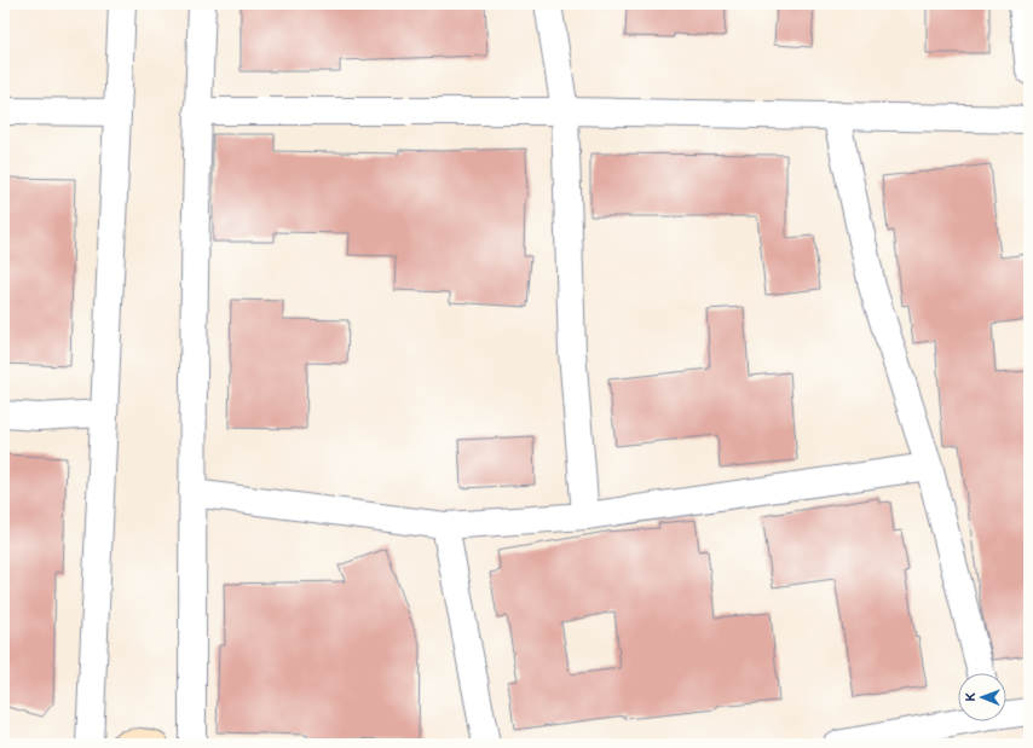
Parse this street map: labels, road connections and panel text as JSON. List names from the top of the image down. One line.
{"north":"left"}
